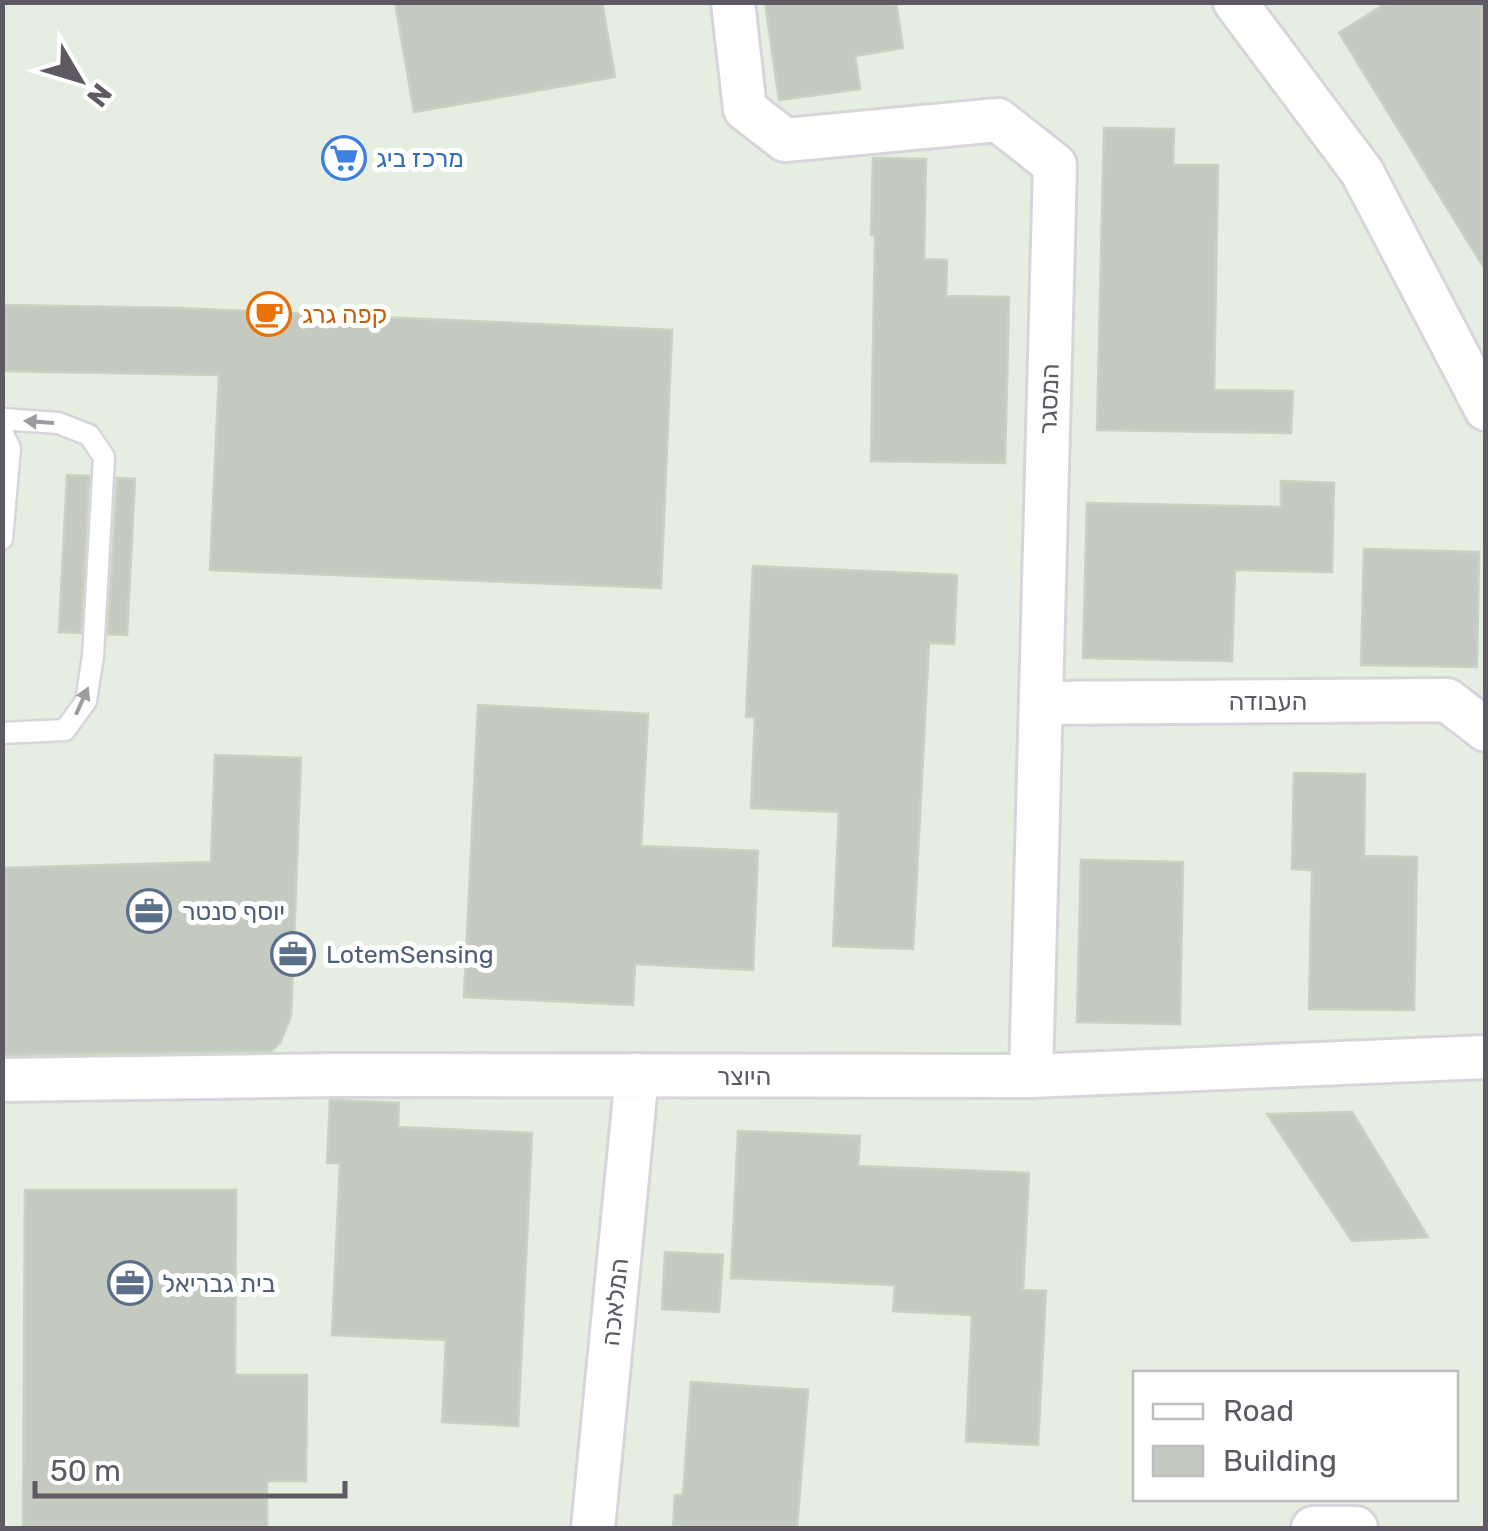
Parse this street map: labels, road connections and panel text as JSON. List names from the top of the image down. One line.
{"streets":{"street":["המסגר","העבודה","היוצר","המלאכה"]},"crossings":[["המסגר","העבודה"],["המסגר","היוצר"],["היוצר","המלאכה"]],"places":{"supermarket":["מרכז ביג"],"cafe":["קפה גרג"],"office":["יוסף סנטר","LotemSensing","בית גבריאל"]},"legend":["Road","Building"],"scale_bar":"50 m","north":"bottom right"}
